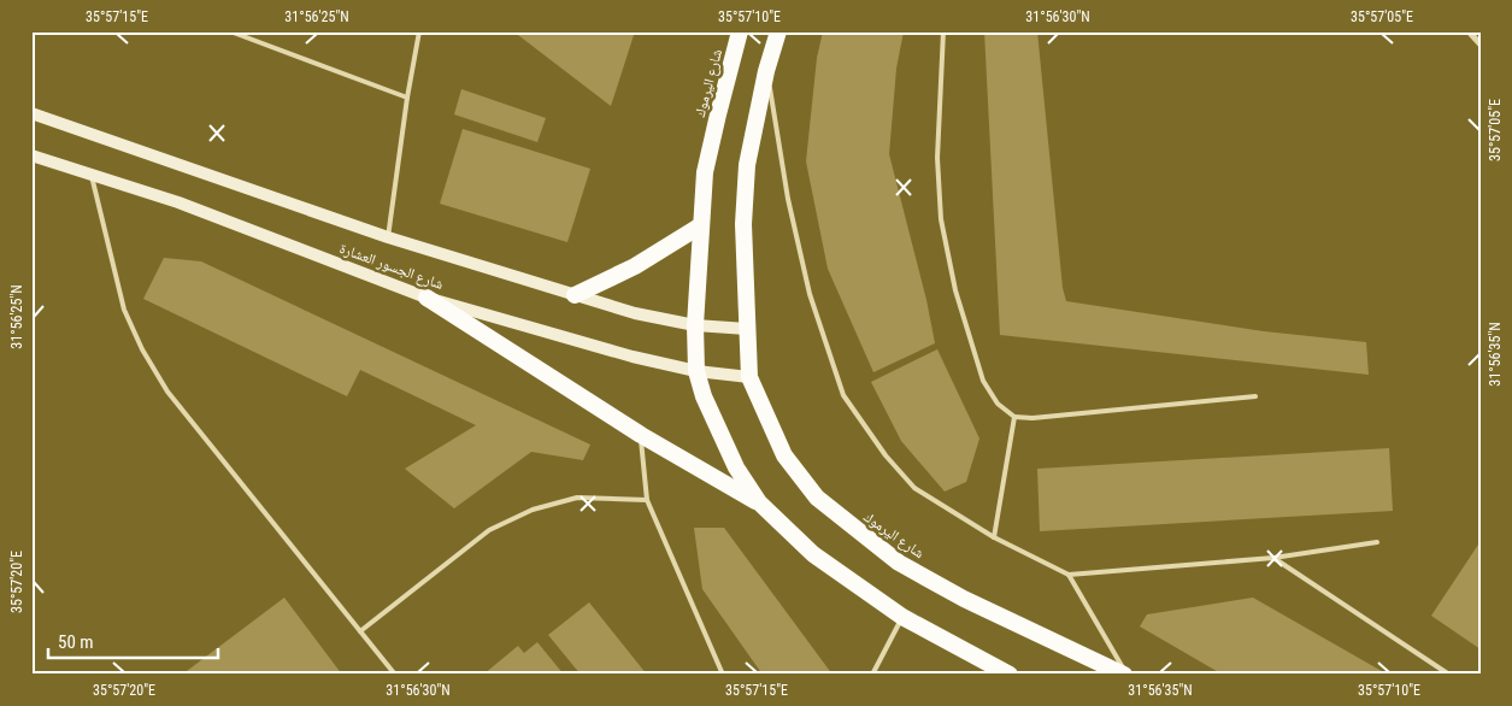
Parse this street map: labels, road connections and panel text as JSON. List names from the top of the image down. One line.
{"streets":{"highway":["شارع اليرموك"],"main road":["شارع الجسور العشارة"]},"crossings":[["شارع اليرموك","شارع الجسور العشارة"]],"scale_bar":"50 m","coordinates":["35°57'15\"E","31°56'25\"N","35°57'10\"E","31°56'30\"N","35°57'05\"E","31°56'35\"N","35°57'20\"E"]}
